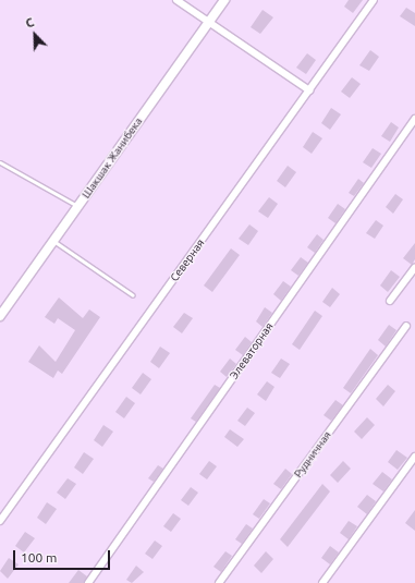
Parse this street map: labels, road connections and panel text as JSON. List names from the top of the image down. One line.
{"streets":{"main road":["Шакшак Жанибека"],"street":["Северная","Элеваторная","Рудничная"]},"scale_bar":"100 m","north":"top left"}
